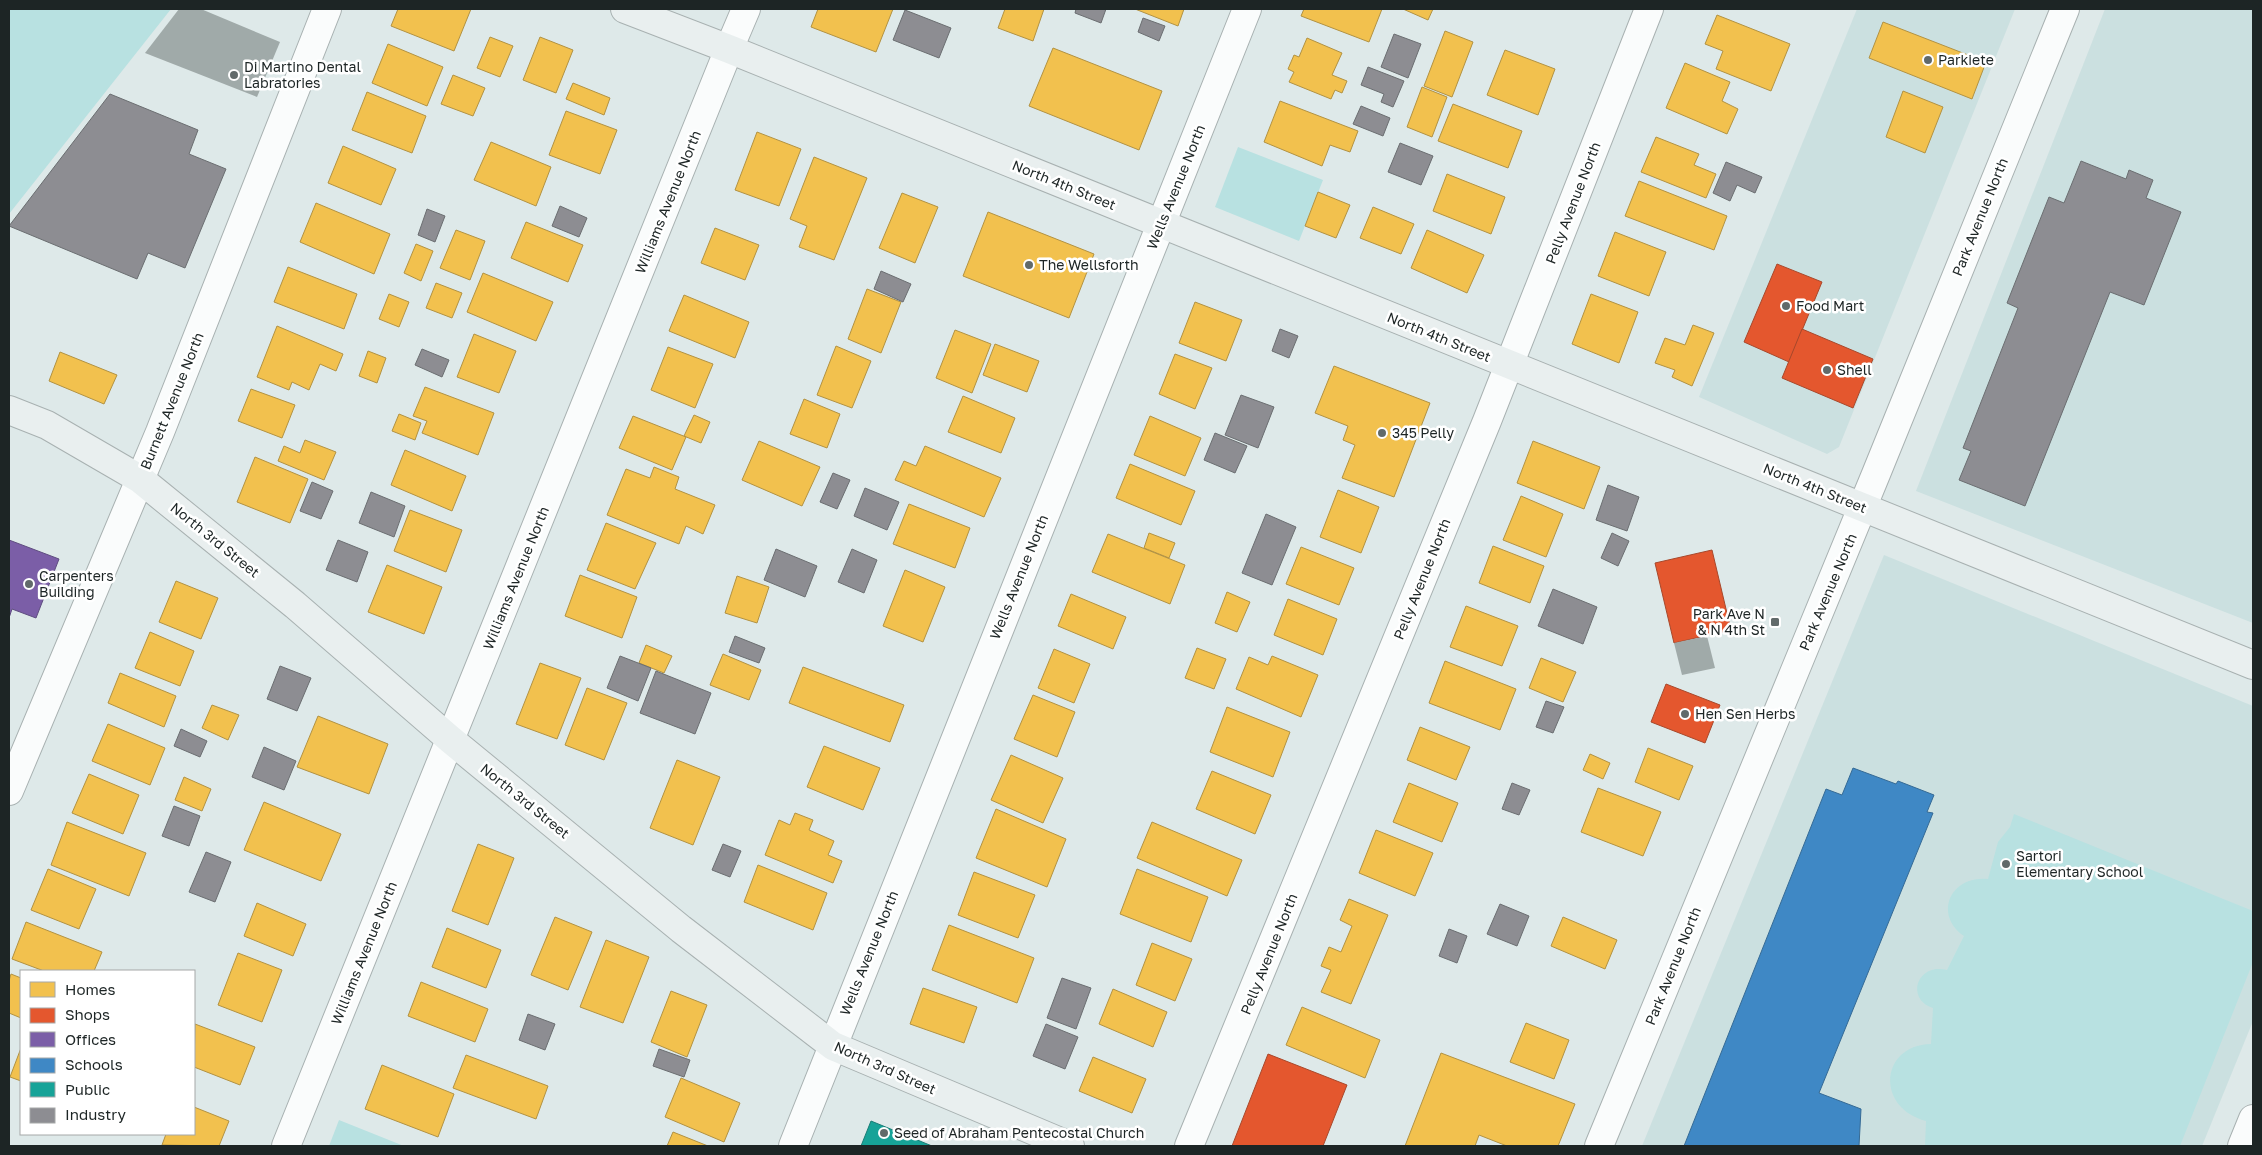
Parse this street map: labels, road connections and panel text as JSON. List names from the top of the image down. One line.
{"streets":{"main road":["North 4th Street","North 3rd Street"],"street":["Wells Avenue North","Williams Avenue North","Pelly Avenue North","Park Avenue North","Burnett Avenue North"]},"crossings":[["North 4th Street","Wells Avenue North"],["North 4th Street","Williams Avenue North"],["North 4th Street","Pelly Avenue North"],["North 4th Street","Park Avenue North"],["Wells Avenue North","North 3rd Street"],["Williams Avenue North","North 3rd Street"],["Burnett Avenue North","North 3rd Street"]],"places":{"other":["Parkiete","Di Martino Dental Labratories","The Wellsforth","Food Mart","Shell","345 Pelly","Carpenters Building","Hen Sen Herbs","Sartori Elementary School","Seed of Abraham Pentecostal Church"],"transit":["Park Ave N & N 4th St"]},"legend":["Homes","Shops","Offices","Schools","Public","Industry"]}
